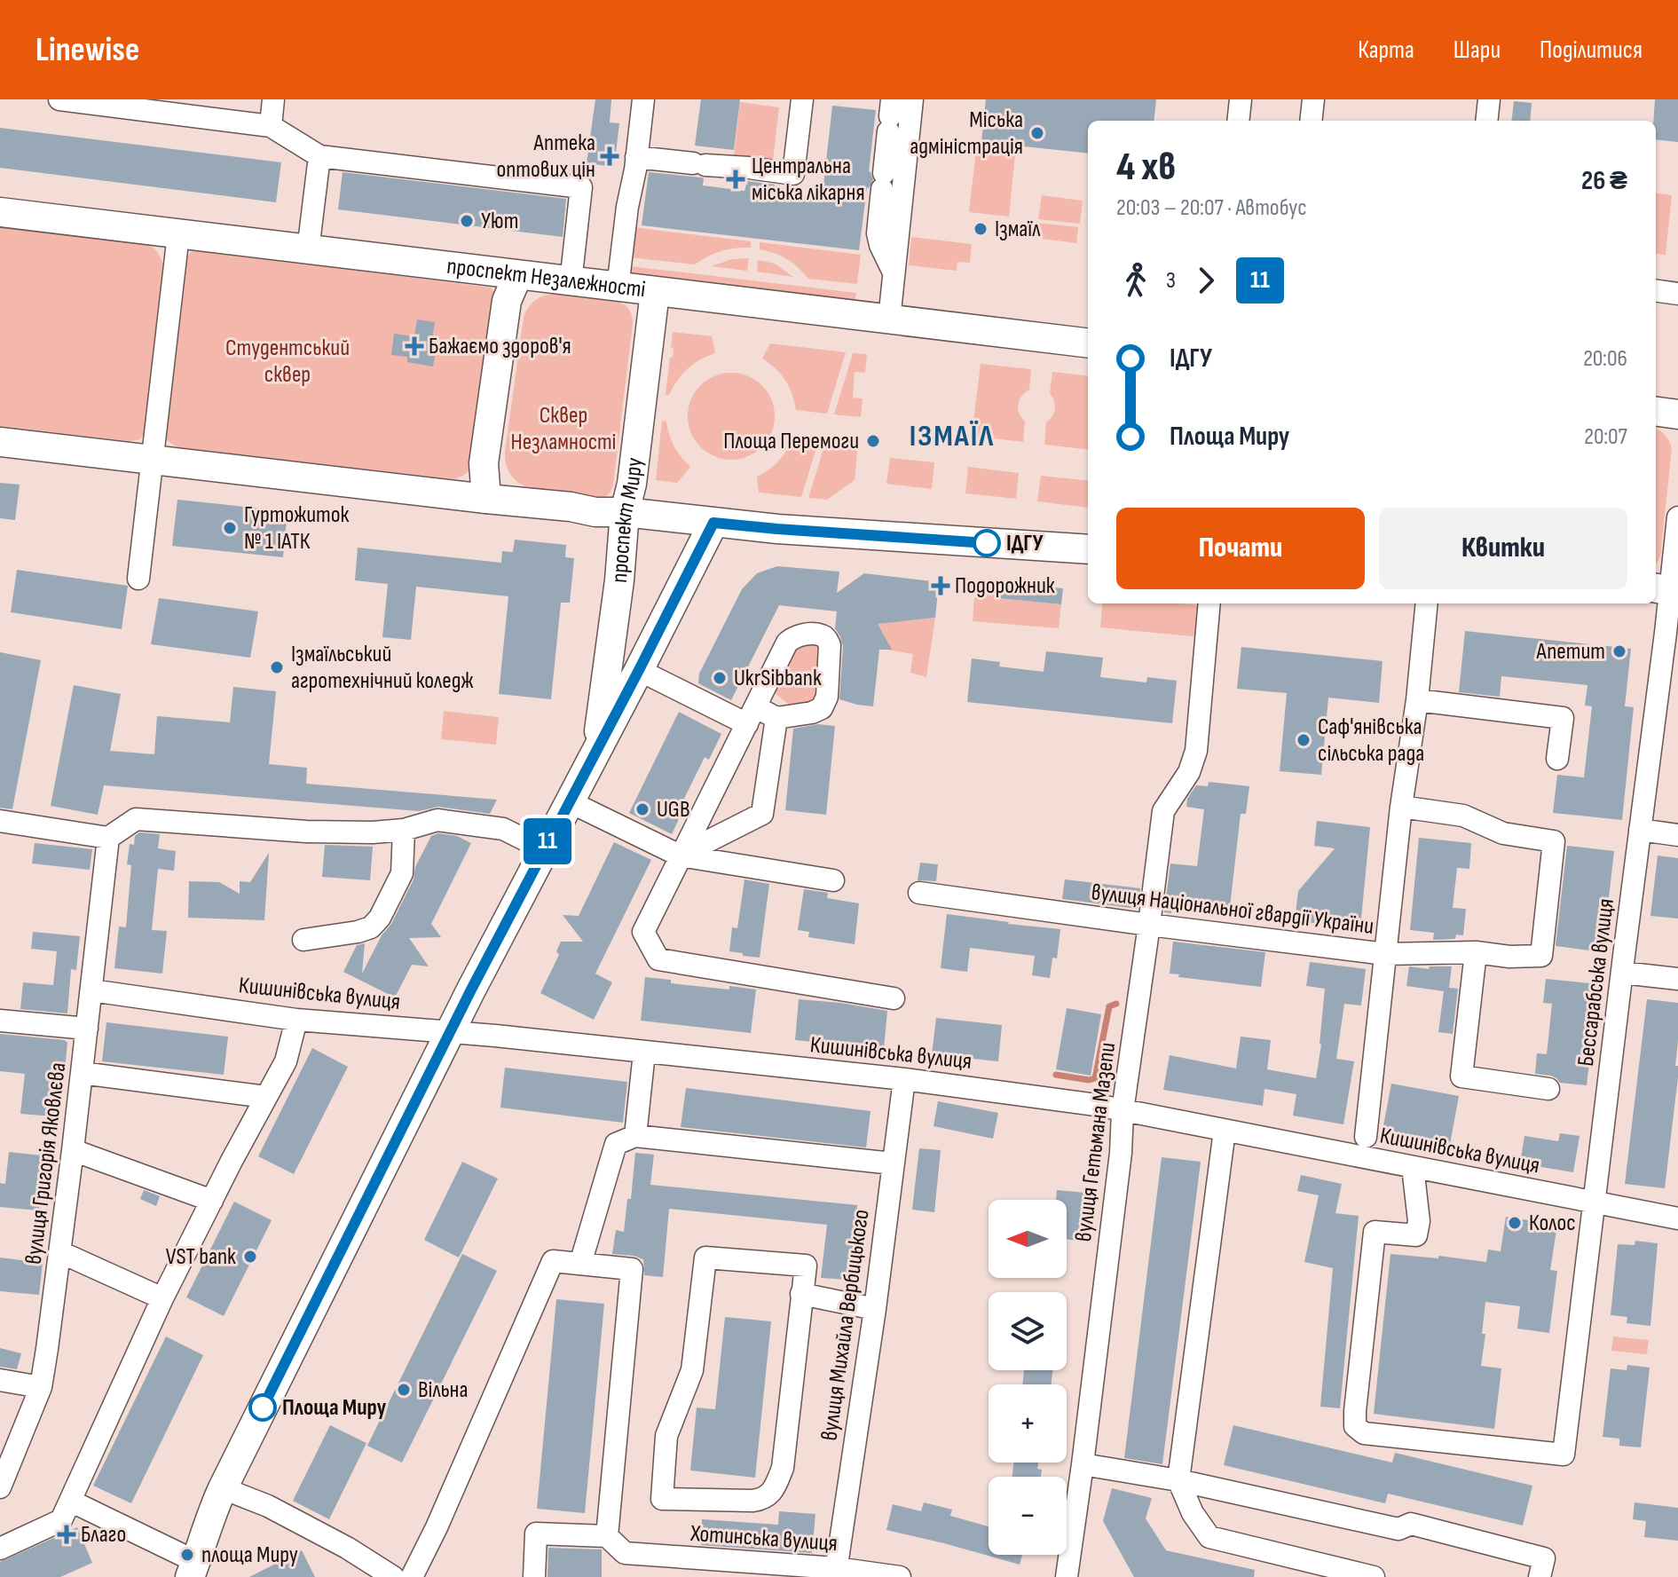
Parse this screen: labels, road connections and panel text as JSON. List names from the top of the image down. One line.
{"streets":{"main road":["проспект Незалежності","проспект Миру"],"street":["вулиця Національної гвардії України","Бессарабська вулиця","Кишинівська вулиця","вулиця Гетьмана Мазепи","вулиця Григорія Яковлєва","вулиця Михайла Вербицького","Хотинська вулиця"]},"crossings":[["проспект Незалежності","проспект Миру"],["проспект Миру","Кишинівська вулиця"],["вулиця Національної гвардії України","вулиця Гетьмана Мазепи"],["Бессарабська вулиця","Кишинівська вулиця"],["Кишинівська вулиця","вулиця Гетьмана Мазепи"],["Кишинівська вулиця","вулиця Григорія Яковлєва"],["Кишинівська вулиця","вулиця Михайла Вербицького"],["вулиця Михайла Вербицького","Хотинська вулиця"]],"districts":["ІЗМАЇЛ"],"parks":["Студентський сквер","Сквер Незламності"],"places":{"other":["Міська адміністрація","Уют","Ізмаїл","Площа Перемоги","Гуртожиток № 1 ІАТК","ІДГУ","Апетит","Ізмаїльський агротехнічний коледж","UkrSibbank","Саф'янівська сільська рада","UGB","Колос","VST bank","Вільна","Площа Миру","площа Миру"],"health":["Аптека оптових цін","Центральна міська лікарня","Бажаємо здоров'я","Подорожник","Благо"]},"lines":["bus line 11"],"north":"left","page":{"header":"Linewise","nav":["Карта","Шари","Поділитися"],"on_map":"11","heading":["4 хв","20:03 – 20:07 · Автобус","26 ₴"],"legs":["3","11"],"list":[{"name":"ІДГУ","value":"20:06"},{"name":"Площа Миру","value":"20:07"}],"buttons":["Почати","Квитки"],"map_buttons":["+","−"]}}
